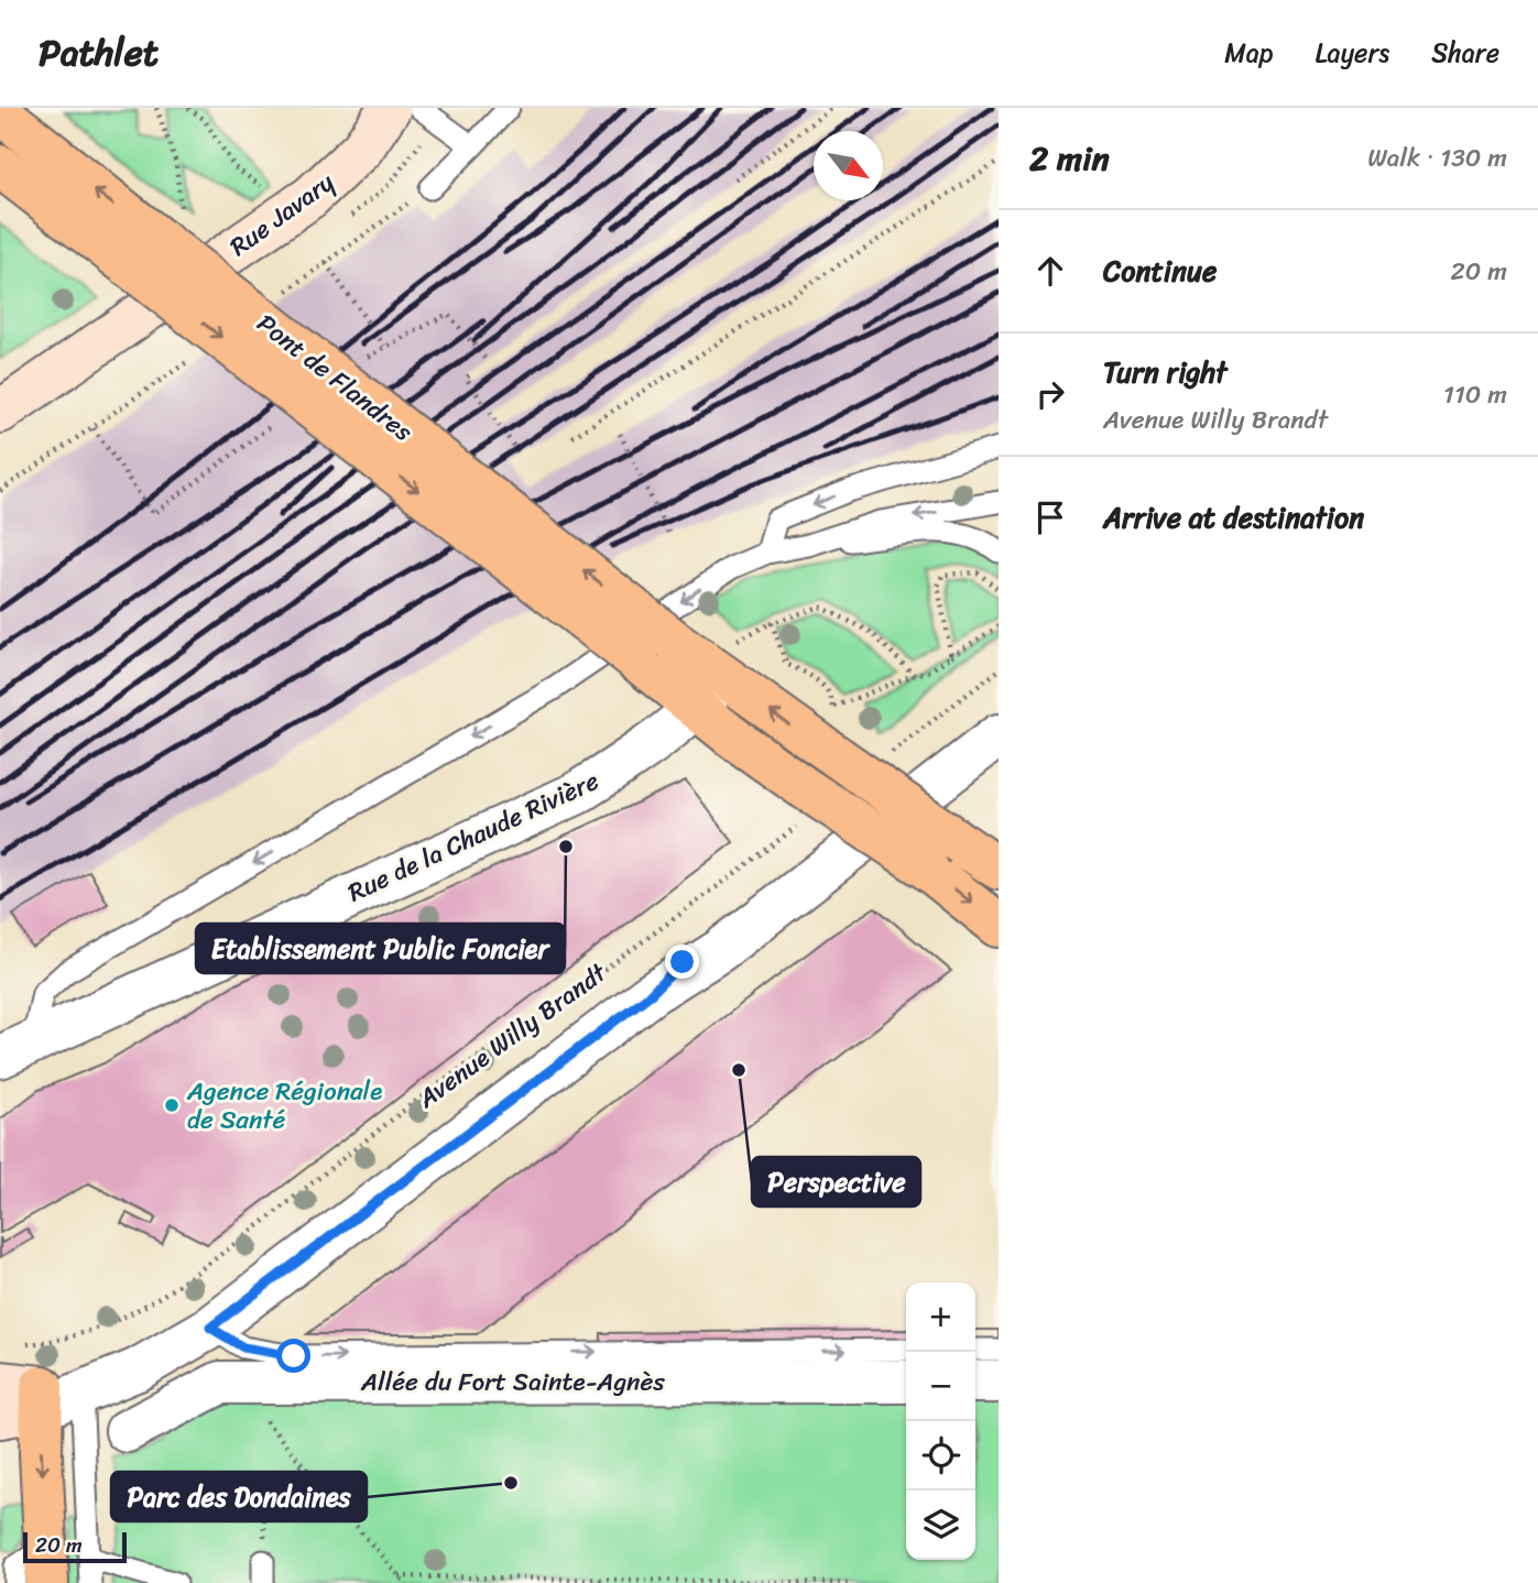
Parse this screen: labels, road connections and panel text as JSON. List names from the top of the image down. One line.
{"streets":{"main road":["Rue Javary","Pont de Flandres","Avenue Willy Brandt"],"street":["Rue de la Chaude Rivière","Allée du Fort Sainte-Agnès"]},"places":["Etablissement Public Foncier","Perspective","Agence Régionale de Santé","Parc des Dondaines"],"scale_bar":"20 m","north":"bottom right","page":{"header":"Pathlet","nav":["Map","Layers","Share"],"heading":["2 min","Walk · 130 m"],"list":[["Continue","20 m"],["Turn right","Avenue Willy Brandt","110 m"],"Arrive at destination"],"map_buttons":["+","−"],"scale":"20 m"}}
